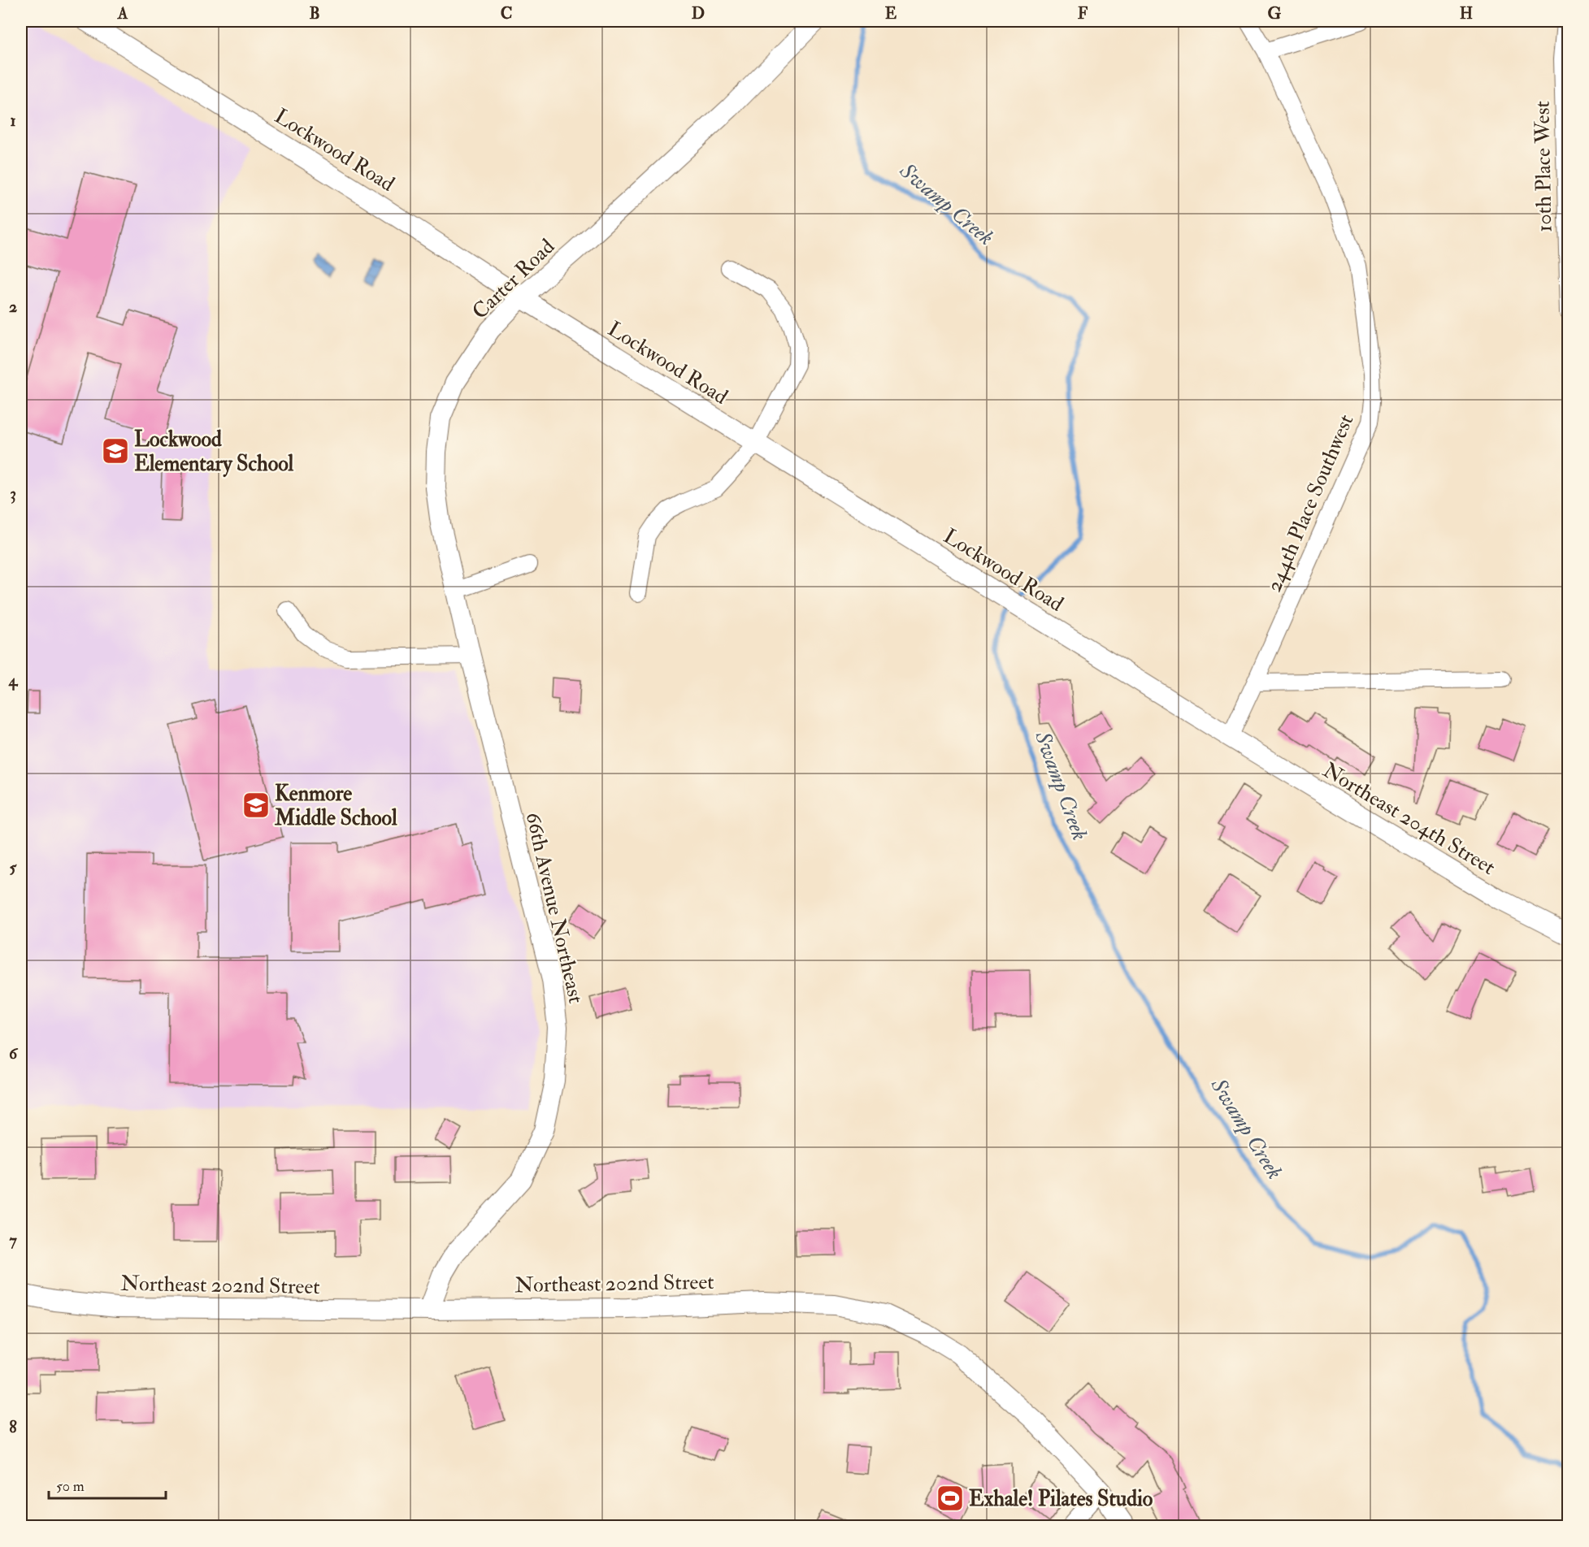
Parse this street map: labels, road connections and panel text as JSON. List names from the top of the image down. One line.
{"streets":{"street":["Lockwood Road","10th Place West","Carter Road","244th Place Southwest","Northeast 204th Street","66th Avenue Northeast","Northeast 202nd Street"]},"crossings":[["Lockwood Road","Carter Road"],["Lockwood Road","244th Place Southwest"],["Lockwood Road","Northeast 204th Street"],["Carter Road","66th Avenue Northeast"],["244th Place Southwest","Northeast 204th Street"],["66th Avenue Northeast","Northeast 202nd Street"]],"water":["Swamp Creek"],"places":{"school or university":["Lockwood Elementary School","Kenmore Middle School"],"sports":["Exhale! Pilates Studio"]},"scale_bar":"50 m","grid":{"columns":["A","B","C","D","E","F","G","H"],"rows":["1","2","3","4","5","6","7","8"]}}
